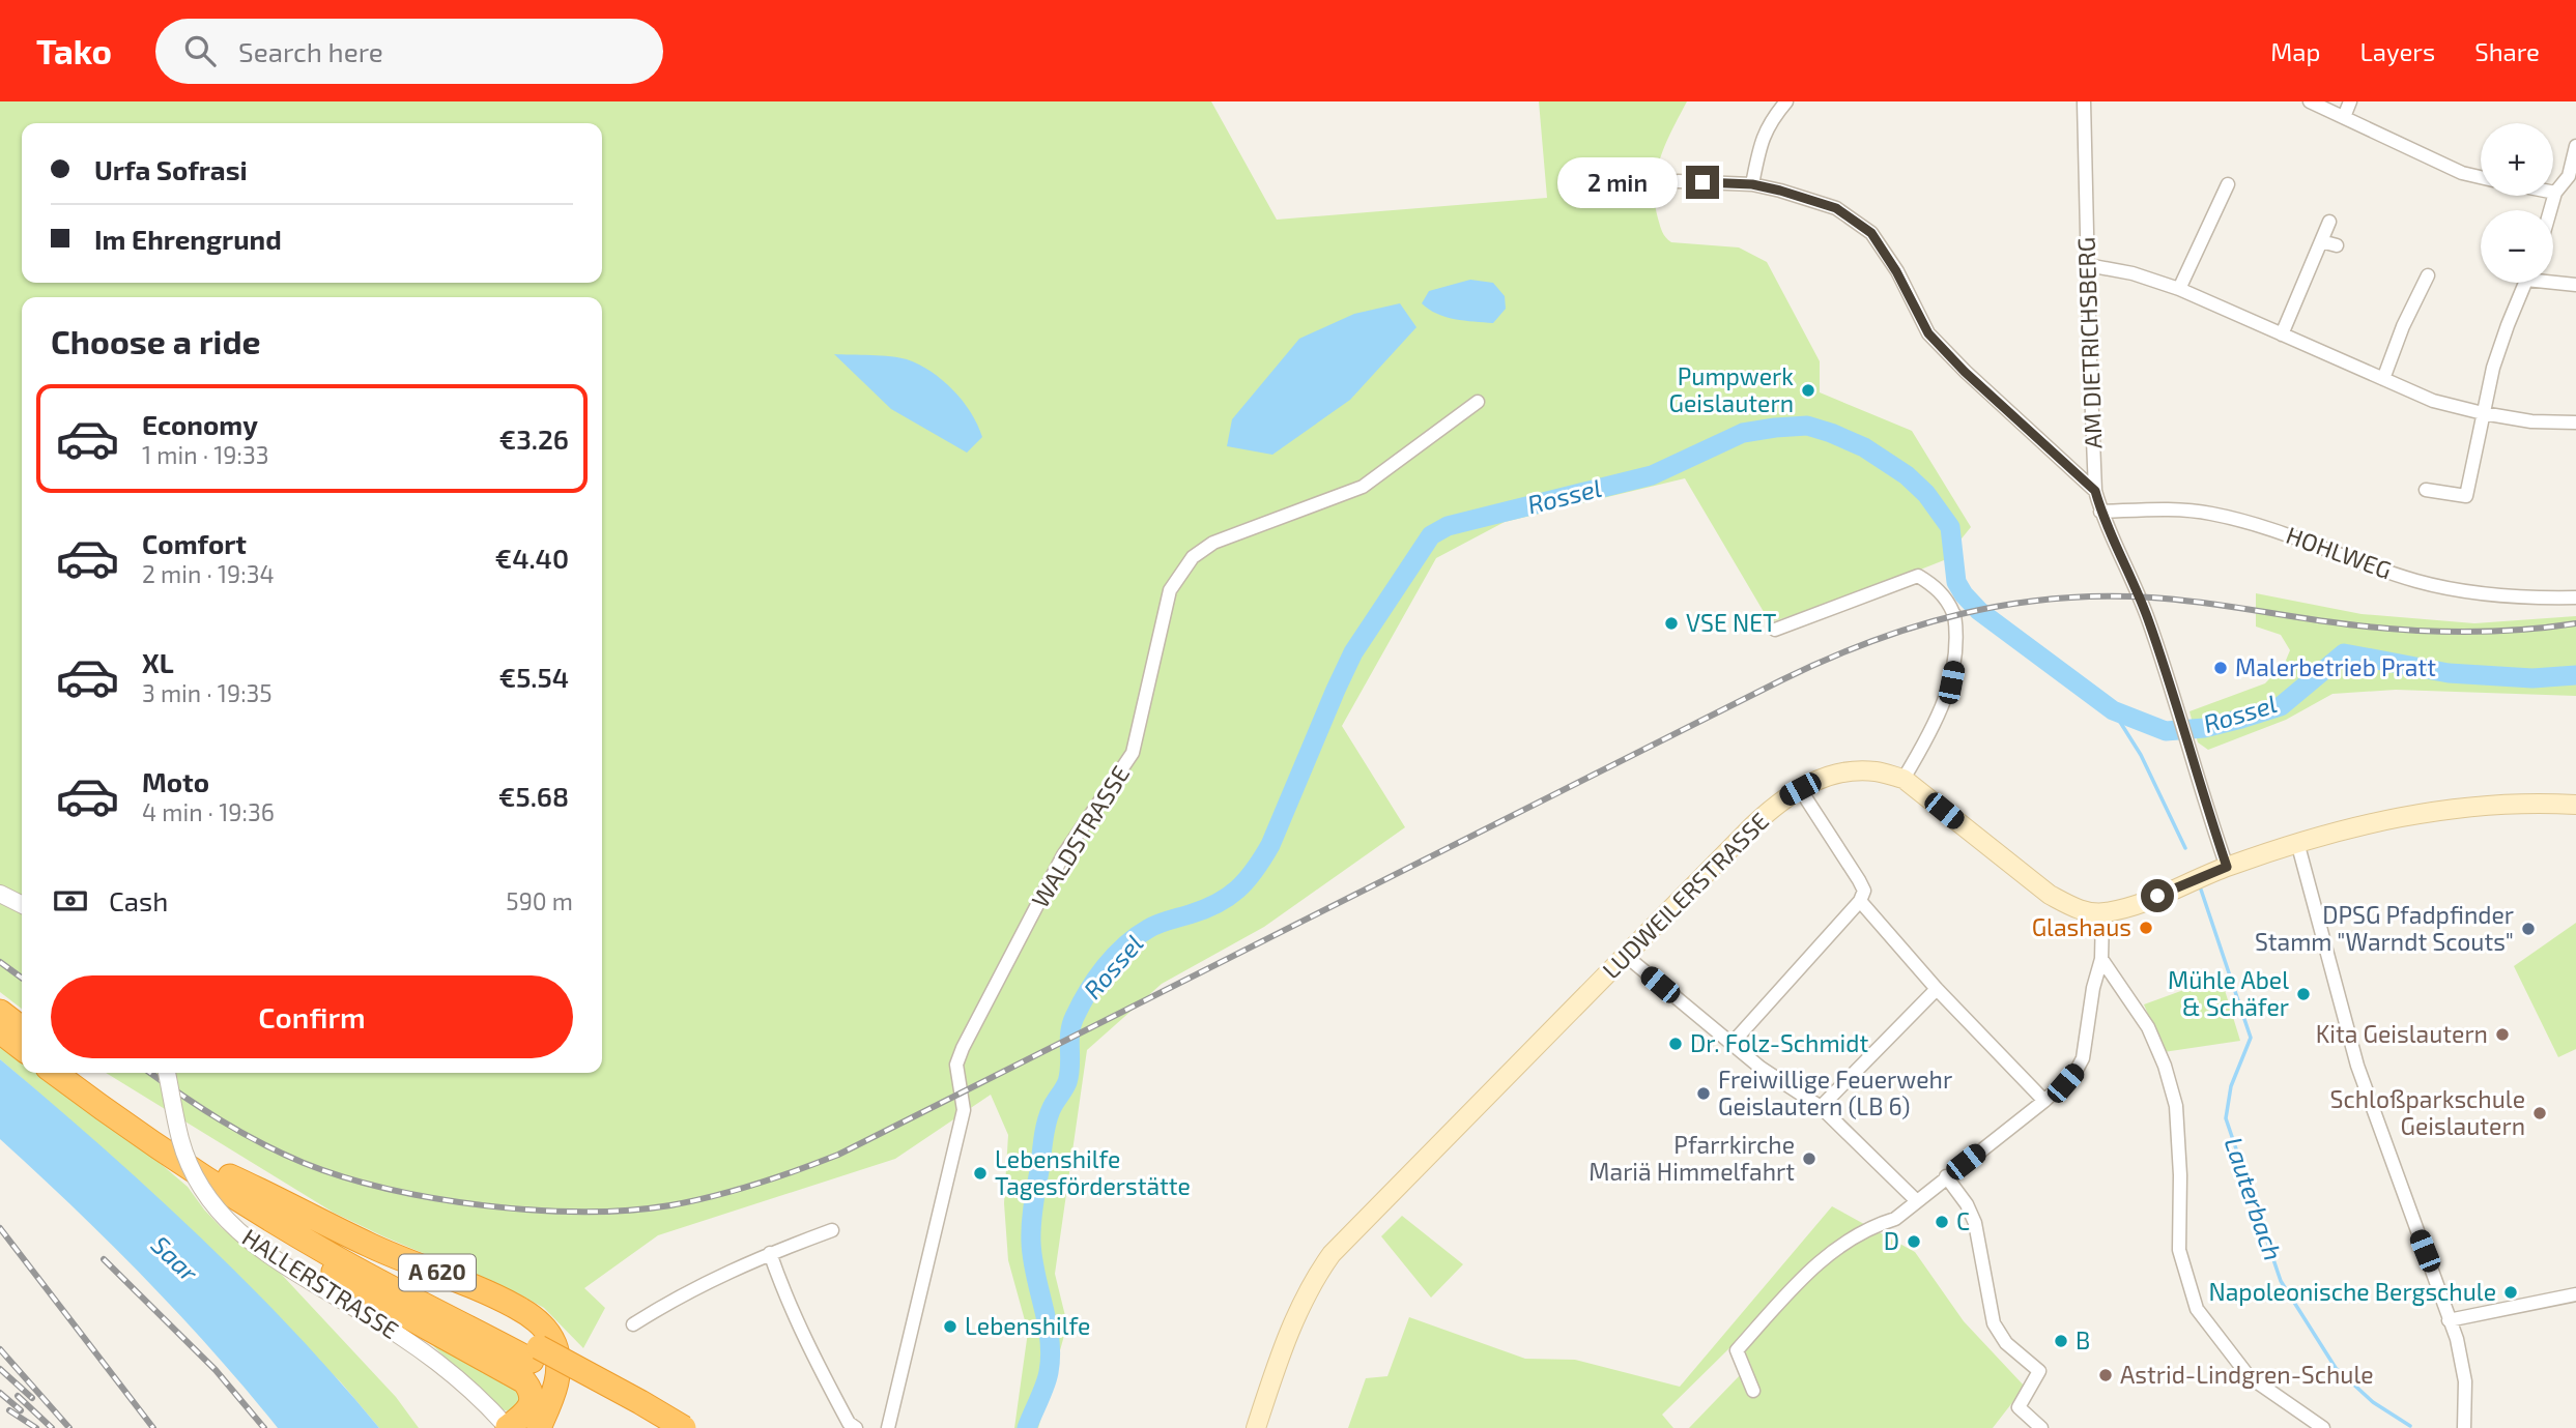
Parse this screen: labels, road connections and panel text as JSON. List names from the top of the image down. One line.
{"streets":{"highway":["A 620"],"main road":["LUDWEILERSTRASSE"],"street":["AM DIETRICHSBERG","HOHLWEG","WALDSTRASSE","HALLERSTRASSE"]},"crossings":[["AM DIETRICHSBERG","HOHLWEG"],["AM DIETRICHSBERG","LUDWEILERSTRASSE"]],"water":["Rossel","Lauterbach","Saar"],"places":["Pumpwerk Geislautern","VSE NET","Malerbetrieb Pratt","Glashaus","DPSG Pfadpfinder Stamm \"Warndt Scouts\"","Mühle Abel & Schäfer","Kita Geislautern","Dr. Folz-Schmidt","Freiwillige Feuerwehr Geislautern (LB 6)","Schloßparkschule Geislautern","Pfarrkirche Mariä Himmelfahrt","Lebenshilfe Tagesförderstätte","C","D","Napoleonische Bergschule","Lebenshilfe","B","Astrid-Lindgren-Schule"],"page":{"header":"Tako","search":"Search here","nav":["Map","Layers","Share"],"map_buttons":["+","−"],"banner":["Urfa Sofrasi","Im Ehrengrund"],"bubble":"2 min","heading":"Choose a ride","list":[{"name":"Economy","note":"1 min · 19:33","value":"€3.26"},{"name":"Comfort","note":"2 min · 19:34","value":"€4.40"},{"name":"XL","note":"3 min · 19:35","value":"€5.54"},{"name":"Moto","note":"4 min · 19:36","value":"€5.68"}],"pay":["Cash","590 m"],"buttons":"Confirm"}}
